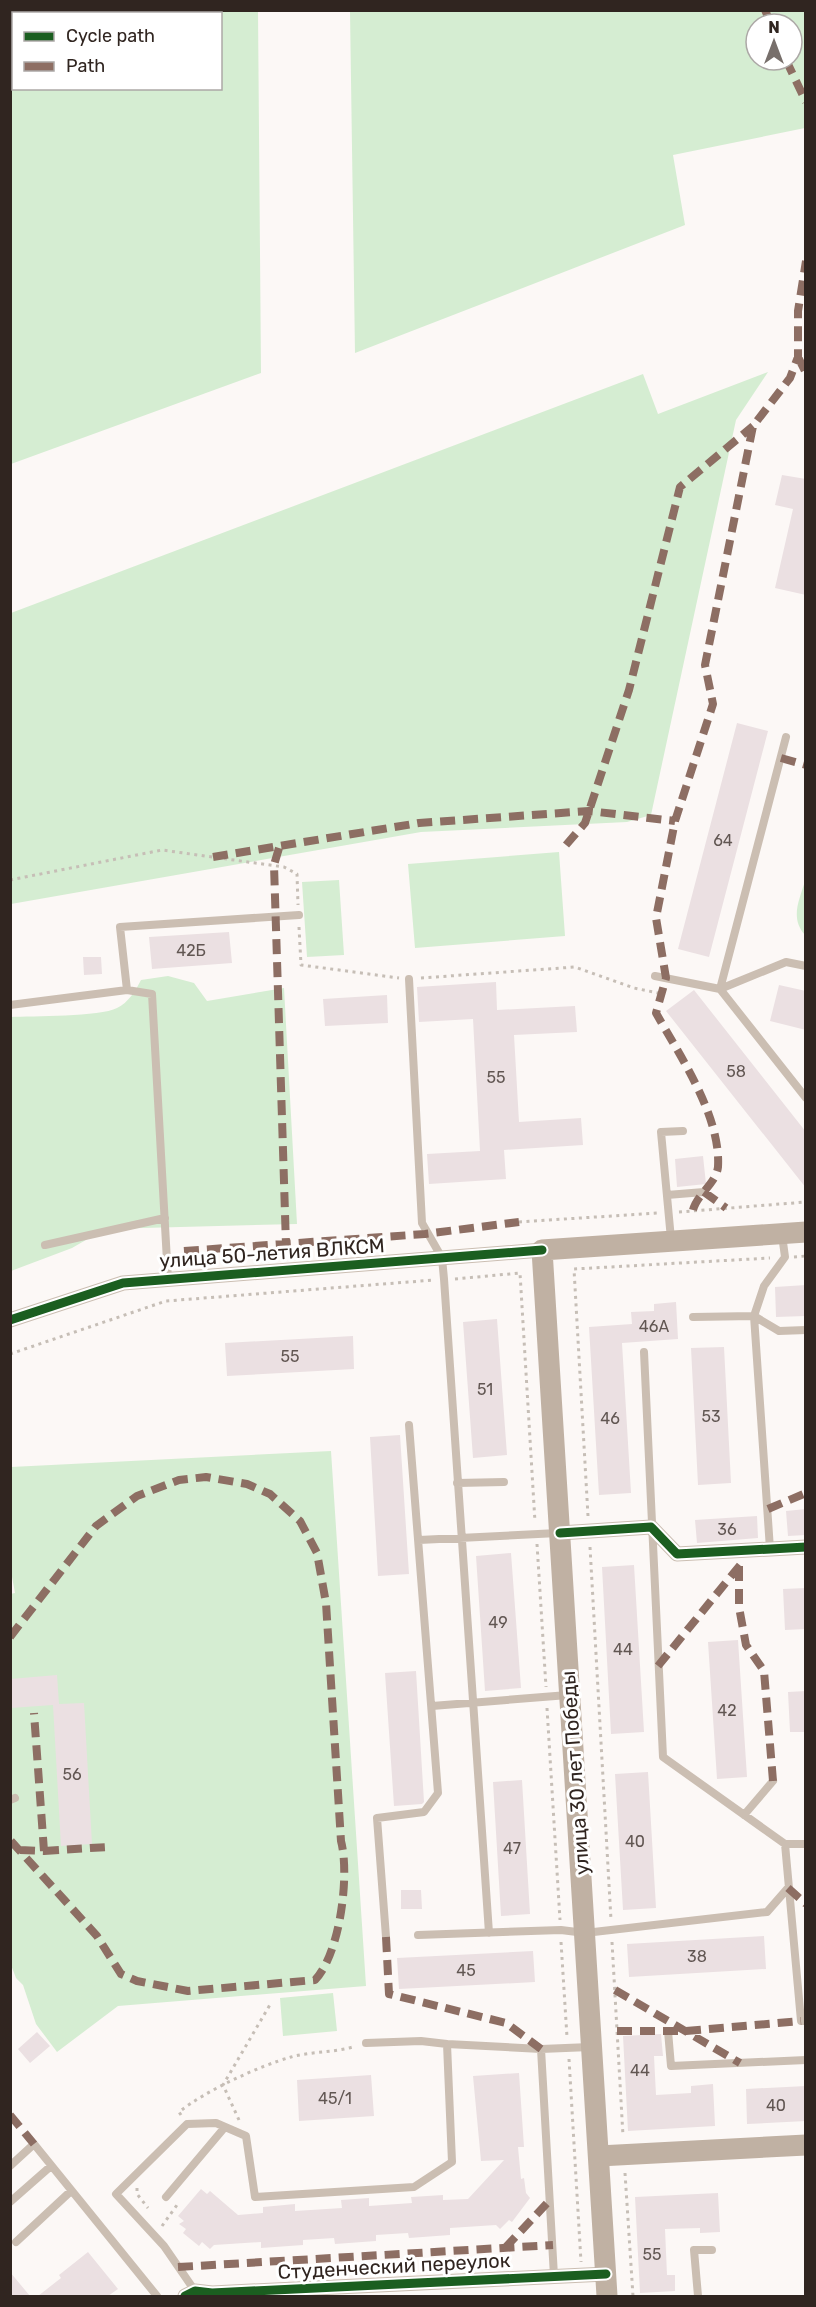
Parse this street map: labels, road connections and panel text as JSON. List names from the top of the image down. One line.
{"streets":{"main road":["улица 50-летия ВЛКСМ","улица 30 лет Победы"],"street":["Студенческий переулок"]},"crossings":[["улица 50-летия ВЛКСМ","улица 30 лет Победы"],["улица 30 лет Победы","Студенческий переулок"]],"house_numbers":["64","42Б","58","55","46А","55","51","53","46","36","49","44","42","56","40","47","38","45","44","45/1","40","55"],"legend":["Cycle path","Path"],"north":"top"}
